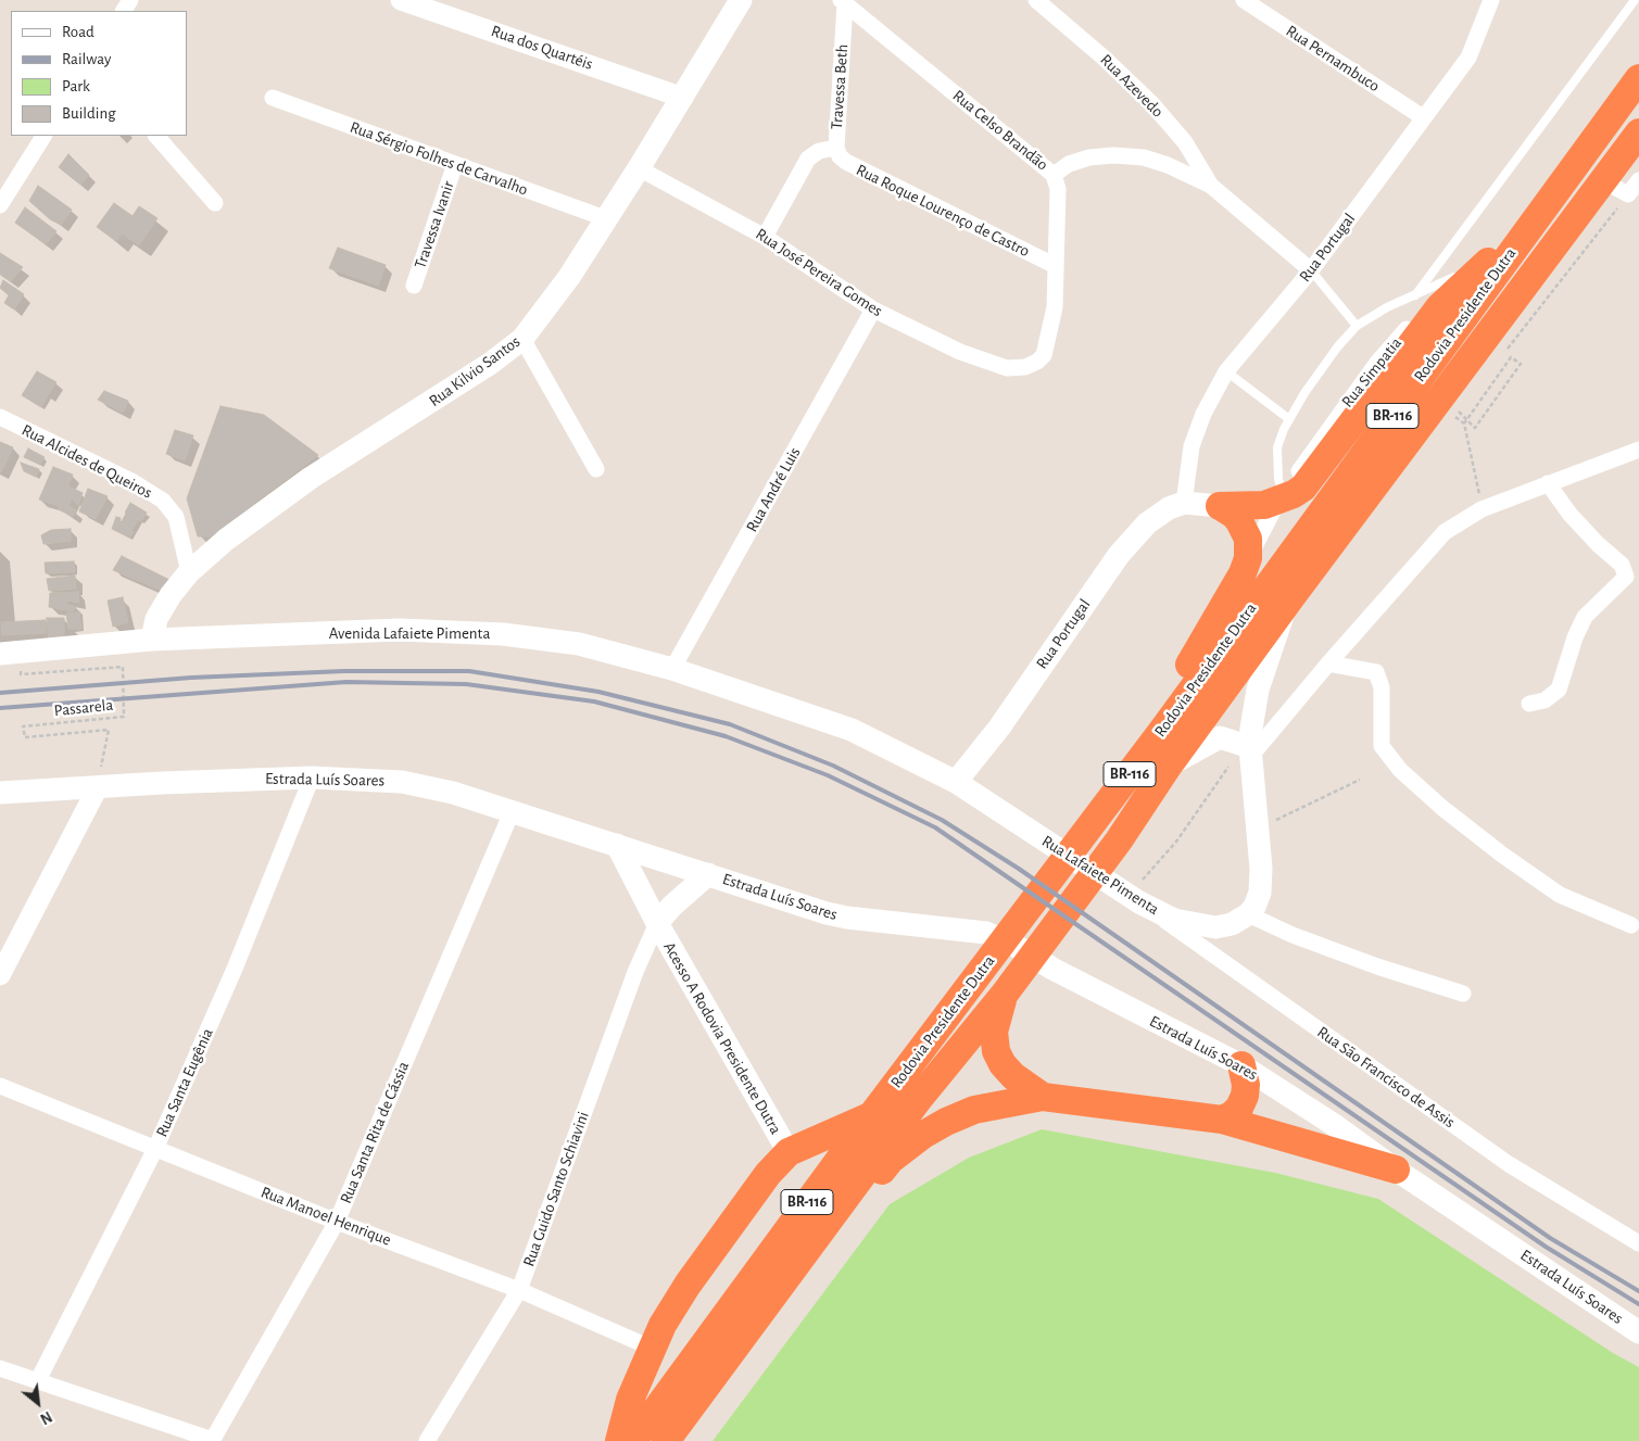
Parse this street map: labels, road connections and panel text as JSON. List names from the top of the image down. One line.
{"streets":{"highway":["Rodovia Presidente Dutra","BR-116"],"main road":["Rua Portugal","Rua Kilvio Santos","Avenida Lafaiete Pimenta","Estrada Luís Soares","Rua Lafaiete Pimenta","Acesso A Rodovia Presidente Dutra"],"street":["Rua dos Quartéis","Rua Pernambuco","Rua Azevedo","Travessa Beth","Rua Celso Brandão","Rua Sérgio Folhes de Carvalho","Rua Roque Lourenço de Castro","Travessa Ivanir","Rua José Pereira Gomes","Rua Simpatia","Rua Alcides de Queiros","Rua André Luis","Rua São Francisco de Assis","Rua Santa Eugênia","Rua Santa Rita de Cássia","Rua Guido Santo Schiavini","Rua Manoel Henrique"],"path":["Passarela"]},"crossings":[["Rua dos Quartéis","Rua Kilvio Santos"],["Rua Pernambuco","Rua Portugal"],["Rua Azevedo","Rua Celso Brandão"],["Travessa Beth","Rua Celso Brandão"],["Travessa Beth","Rua Roque Lourenço de Castro"],["Travessa Beth","Rua José Pereira Gomes"],["Rua Celso Brandão","Rua Portugal"],["Rua Celso Brandão","Rua José Pereira Gomes"],["Rua Sérgio Folhes de Carvalho","Travessa Ivanir"],["Rua Sérgio Folhes de Carvalho","Rua Kilvio Santos"],["Rua Roque Lourenço de Castro","Rua José Pereira Gomes"],["Rua Portugal","Avenida Lafaiete Pimenta"],["Rua Portugal","Rua Lafaiete Pimenta"],["Rua José Pereira Gomes","Rua Kilvio Santos"],["Rua José Pereira Gomes","Rua André Luis"],["Rodovia Presidente Dutra","Rua Simpatia"],["Rua Kilvio Santos","Rua Alcides de Queiros"],["Rua Kilvio Santos","Avenida Lafaiete Pimenta"],["Rua André Luis","Avenida Lafaiete Pimenta"],["Avenida Lafaiete Pimenta","Passarela"],["Avenida Lafaiete Pimenta","Rua Lafaiete Pimenta"],["Passarela","Estrada Luís Soares"],["Estrada Luís Soares","Acesso A Rodovia Presidente Dutra"],["Estrada Luís Soares","Rua Santa Eugênia"],["Estrada Luís Soares","Rua Santa Rita de Cássia"],["Rua Lafaiete Pimenta","Rua São Francisco de Assis"],["Acesso A Rodovia Presidente Dutra","Rua Guido Santo Schiavini"],["Rua Santa Eugênia","Rua Manoel Henrique"],["Rua Santa Rita de Cássia","Rua Manoel Henrique"],["Rua Guido Santo Schiavini","Rua Manoel Henrique"]],"legend":["Road","Railway","Park","Building"],"north":"bottom right"}
